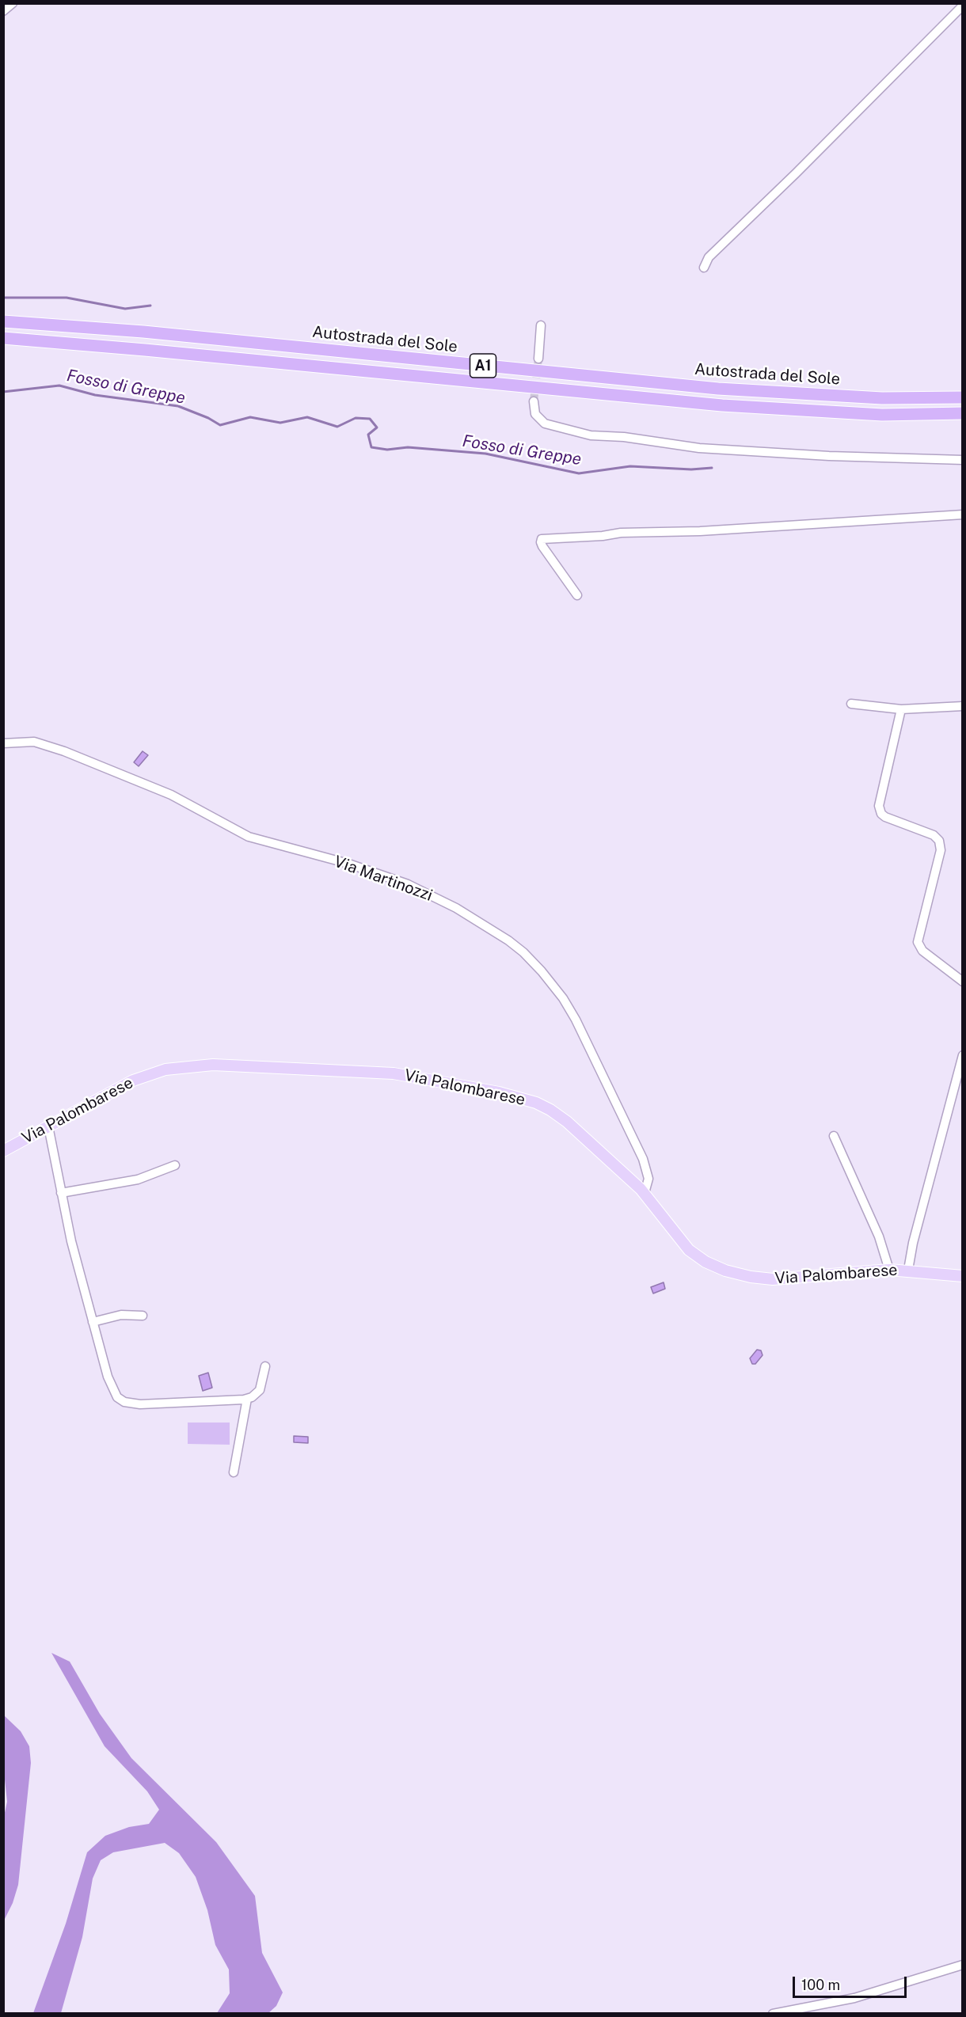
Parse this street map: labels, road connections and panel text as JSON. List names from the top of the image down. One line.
{"streets":{"highway":["Autostrada del Sole","A1"],"main road":["Via Palombarese"],"street":["Via Martinozzi"]},"crossings":[["Via Martinozzi","Via Palombarese"]],"water":["Fosso di Greppe"],"scale_bar":"100 m"}
